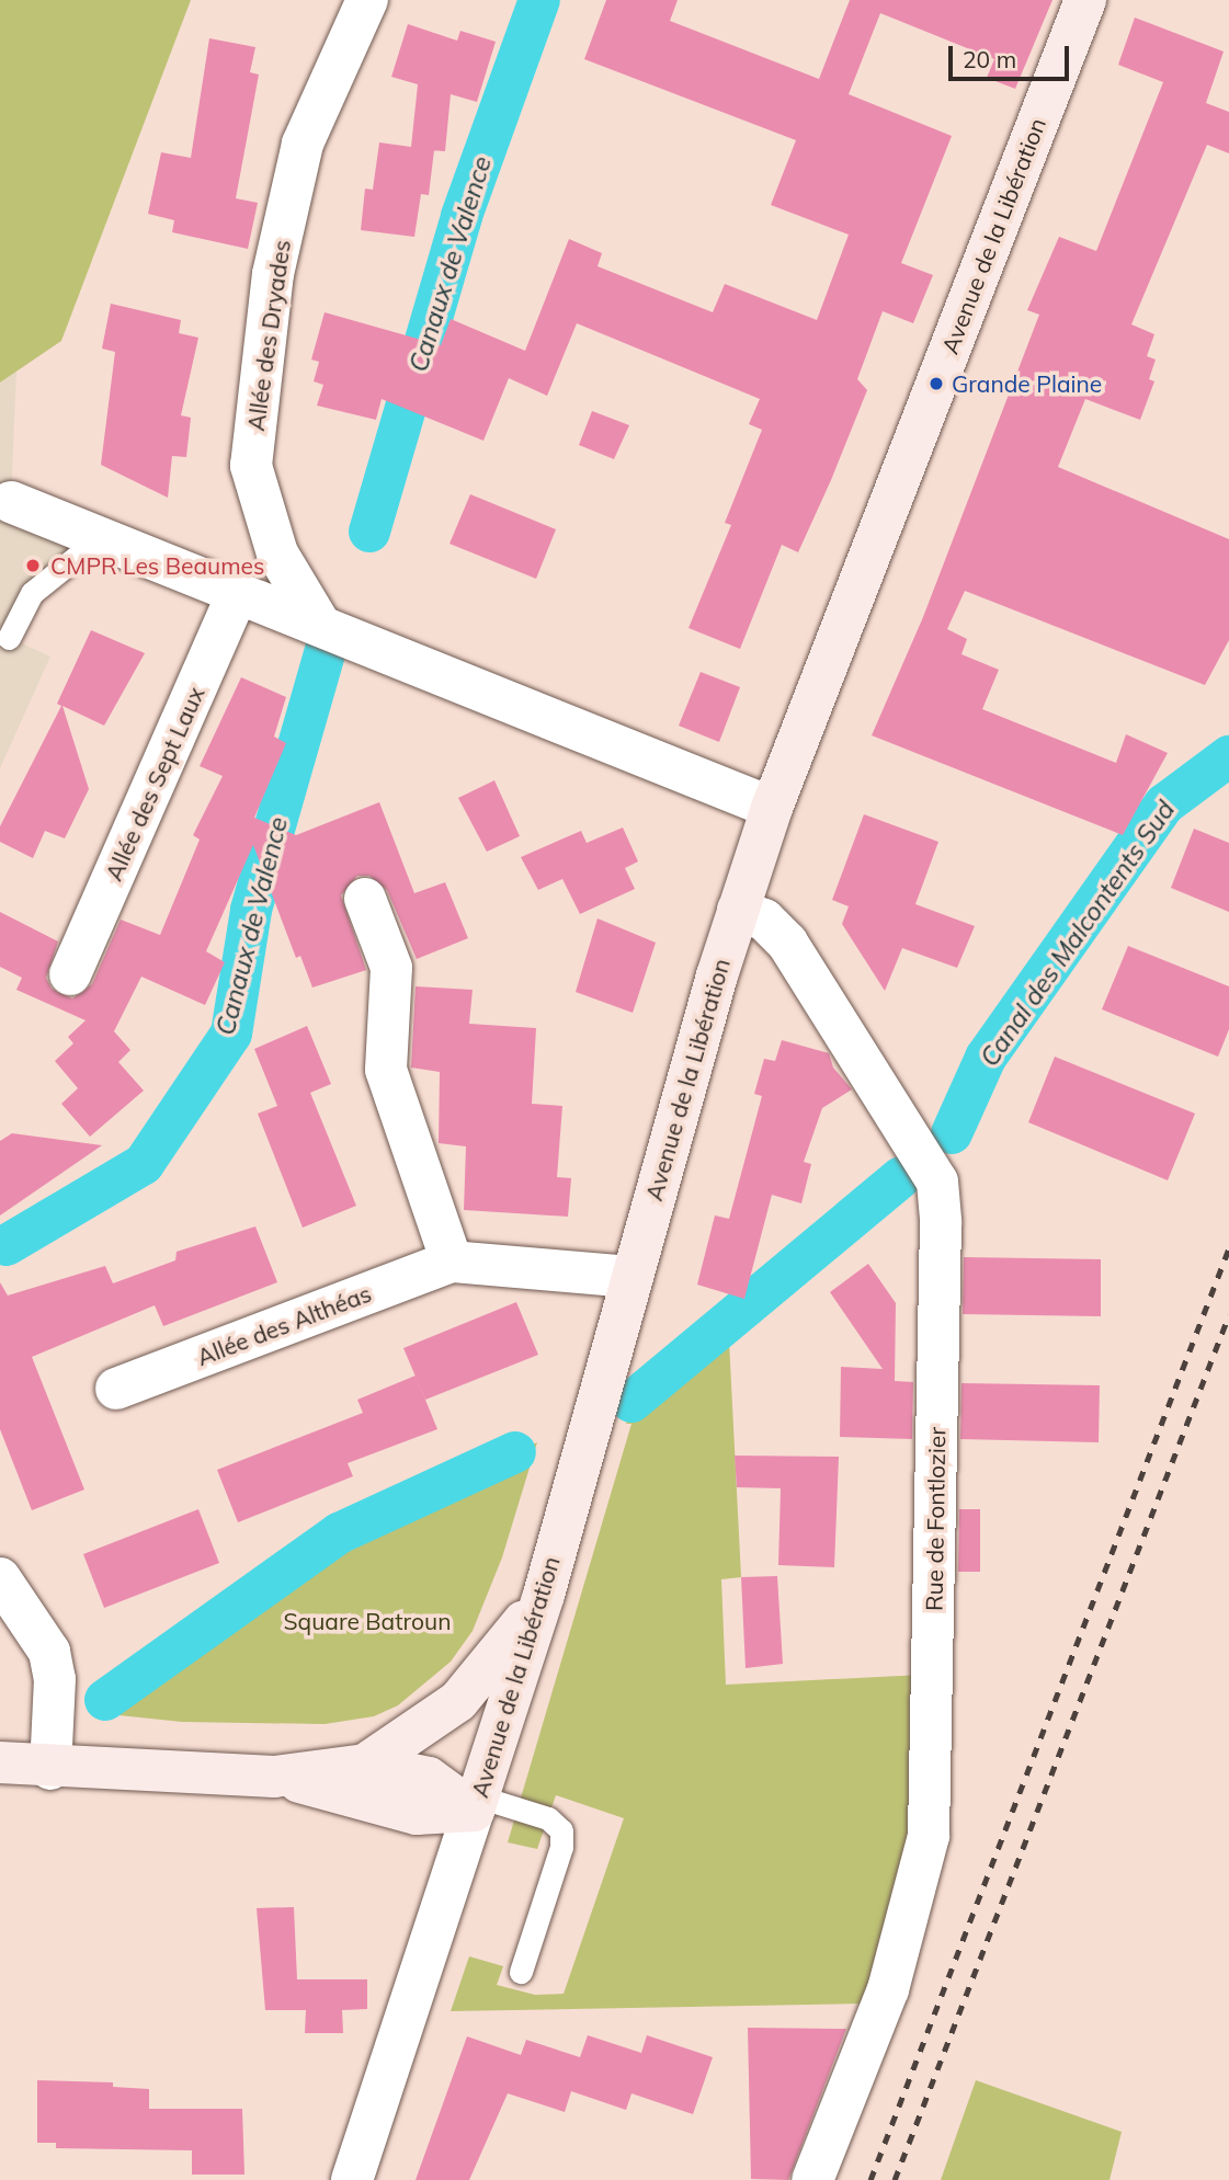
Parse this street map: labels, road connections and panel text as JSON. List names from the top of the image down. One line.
{"streets":{"main road":["Avenue de la Libération"],"street":["Allée des Dryades","Allée des Sept Laux","Allée des Althéas","Rue de Fontlozier"]},"crossings":[["Avenue de la Libération","Allée des Althéas"],["Avenue de la Libération","Rue de Fontlozier"]],"water":["Canaux de Valence","Canal des Malcontents Sud"],"parks":["Square Batroun"],"places":["Grande Plaine","CMPR Les Beaumes"],"scale_bar":"20 m"}
